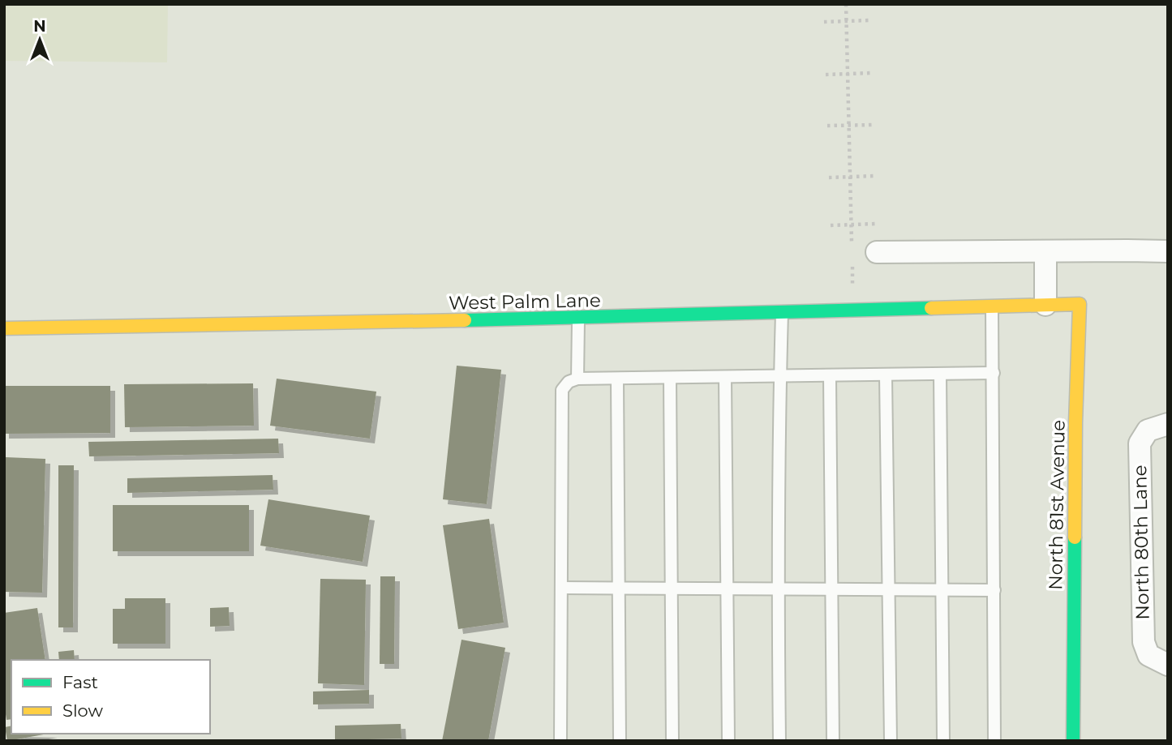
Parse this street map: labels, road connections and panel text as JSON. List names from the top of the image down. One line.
{"streets":{"street":["West Palm Lane","North 81st Avenue","North 80th Lane"]},"crossings":[["West Palm Lane","North 81st Avenue"]],"legend":["Fast","Slow"],"north":"top"}
